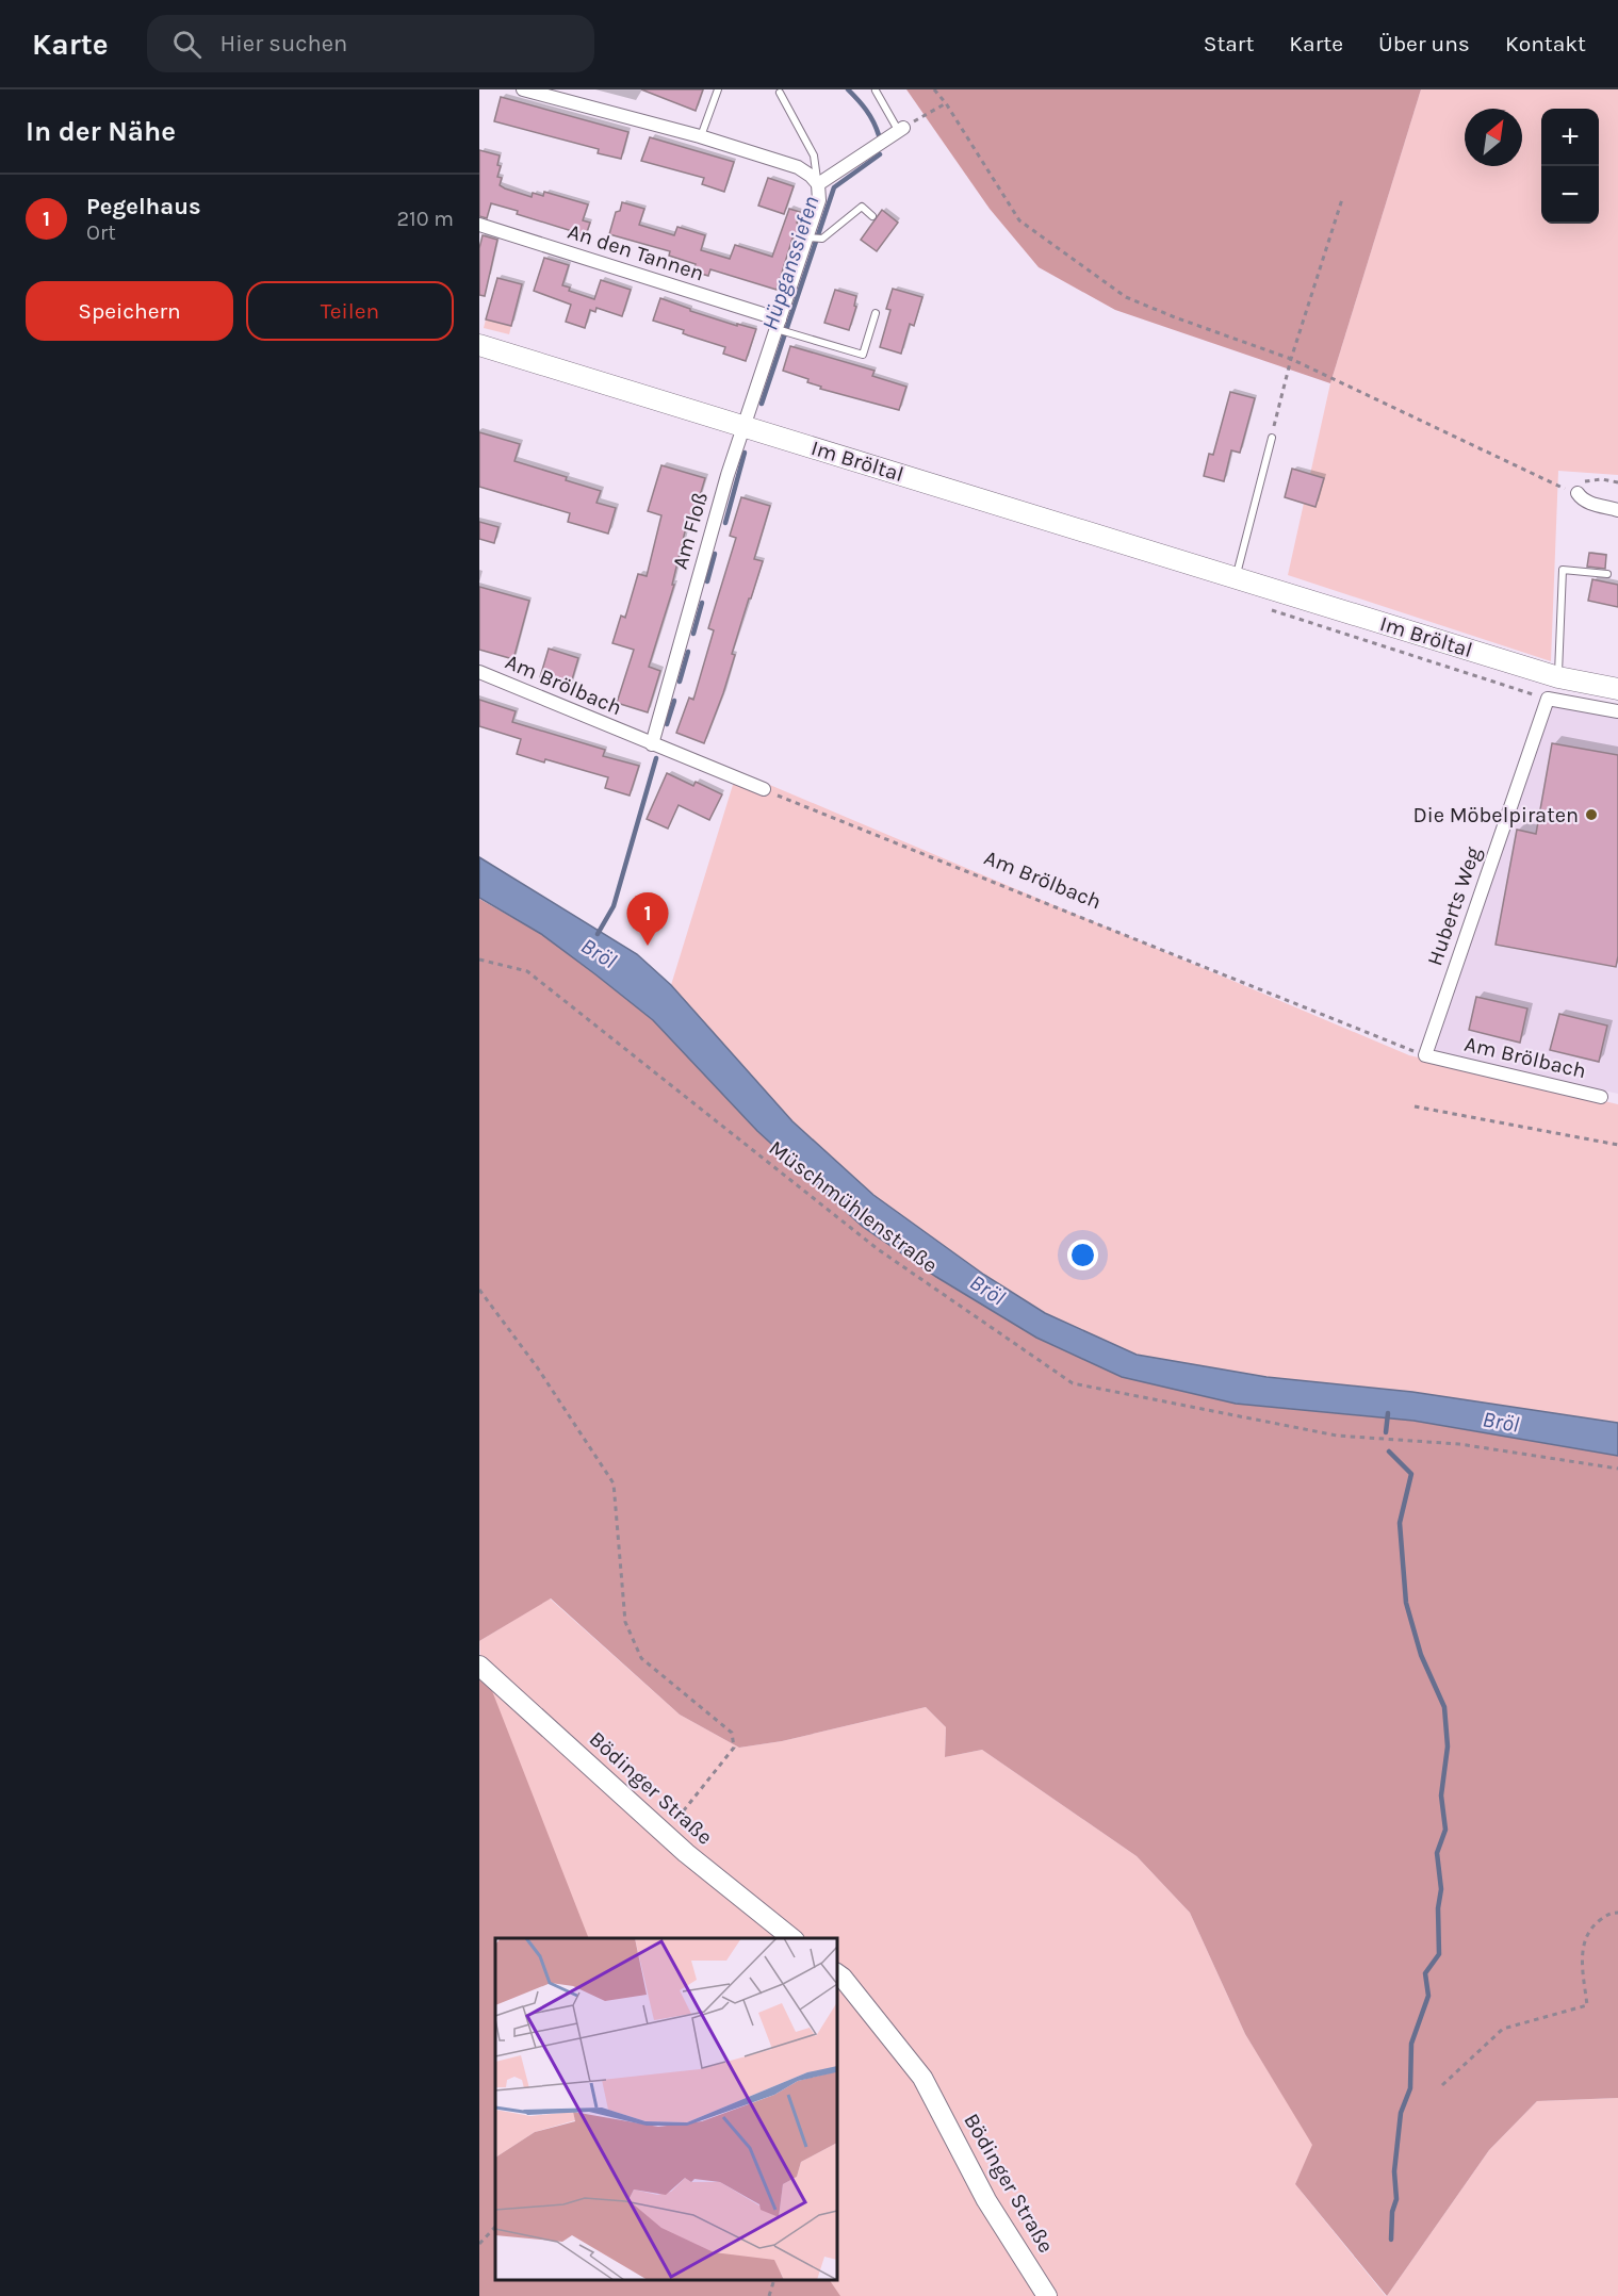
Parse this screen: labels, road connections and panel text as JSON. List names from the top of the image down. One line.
{"streets":{"main road":["Im Bröltal"],"street":["An den Tannen","Am Floß","Am Brölbach","Huberts Weg","Bödinger Straße"],"path":["Müschmühlenstraße"]},"crossings":[["An den Tannen","Am Floß"],["Im Bröltal","Am Floß"],["Am Floß","Am Brölbach"],["Am Brölbach","Huberts Weg"]],"water":["Hüpganssiefen","Bröl"],"places":["Die Möbelpiraten"],"north":"top right","page":{"header":"Karte","search":"Hier suchen","nav":["Start","Karte","Über uns","Kontakt"],"heading":"In der Nähe","map_buttons":["+","−"],"list":[{"mark":"1","name":"Pegelhaus","note":"Ort","value":"210 m"}],"buttons":["Speichern","Teilen"],"pins":"1"}}
